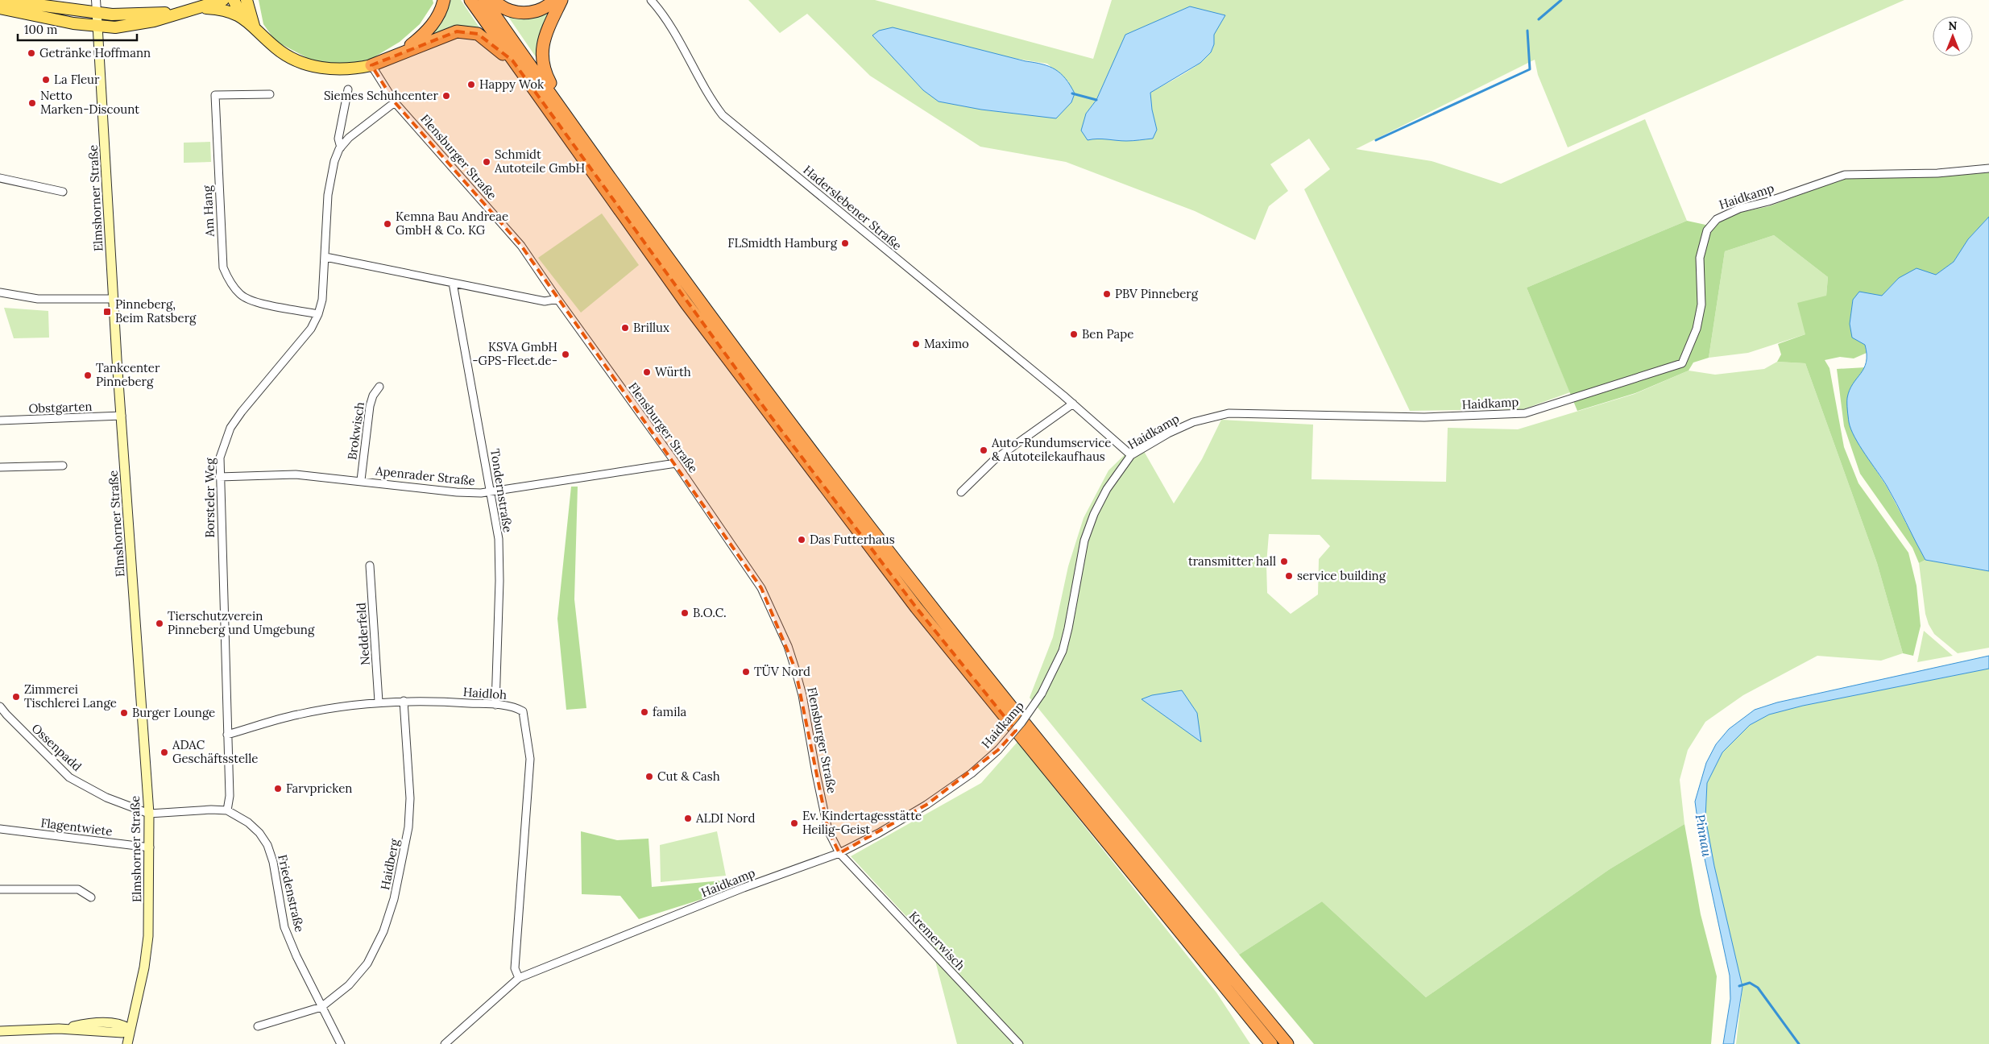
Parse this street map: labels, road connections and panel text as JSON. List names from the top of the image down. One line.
{"streets":{"main road":["Elmshorner Straße"],"street":["Flensburger Straße","Haidkamp","Haderslebener Straße","Am Hang","Obstgarten","Brokwisch","Apenrader Straße","Tondernstraße","Borsteler Weg","Nedderfeld","Haidloh","Ossenpadd","Flagentwiete","Haidberg","Friedenstraße","Kremerwisch"]},"crossings":[["Flensburger Straße","Haidkamp"],["Flensburger Straße","Apenrader Straße"],["Flensburger Straße","Borsteler Weg"],["Flensburger Straße","Kremerwisch"],["Haidkamp","Haderslebener Straße"],["Haidkamp","Haidloh"],["Haidkamp","Kremerwisch"],["Elmshorner Straße","Obstgarten"],["Elmshorner Straße","Ossenpadd"],["Elmshorner Straße","Flagentwiete"],["Elmshorner Straße","Friedenstraße"],["Am Hang","Borsteler Weg"],["Brokwisch","Apenrader Straße"],["Apenrader Straße","Tondernstraße"],["Apenrader Straße","Borsteler Weg"],["Tondernstraße","Haidloh"],["Borsteler Weg","Haidloh"],["Borsteler Weg","Friedenstraße"],["Nedderfeld","Haidloh"],["Haidloh","Haidberg"],["Ossenpadd","Friedenstraße"],["Haidberg","Friedenstraße"]],"water":["Pinnau"],"places":{"other":["Getränke Hoffmann","La Fleur","Happy Wok","Siemes Schuhcenter","Netto Marken-Discount","Schmidt Autoteile GmbH","Kemna Bau Andreae GmbH & Co. KG","FLSmidth Hamburg","PBV Pinneberg","Brillux","Ben Pape","Maximo","KSVA GmbH -GPS-Fleet.de-","Würth","Tankcenter Pinneberg","Auto-Rundumservice & Autoteilekaufhaus","Das Futterhaus","transmitter hall","service building","B.O.C.","Tierschutzverein Pinneberg und Umgebung","TÜV Nord","Zimmerei Tischlerei Lange","famila","Burger Lounge","ADAC Geschäftsstelle","Cut & Cash","Farvpricken","ALDI Nord","Ev. Kindertagesstätte Heilig-Geist"],"transit":["Pinneberg, Beim Ratsberg"]},"scale_bar":"100 m","north":"top"}
